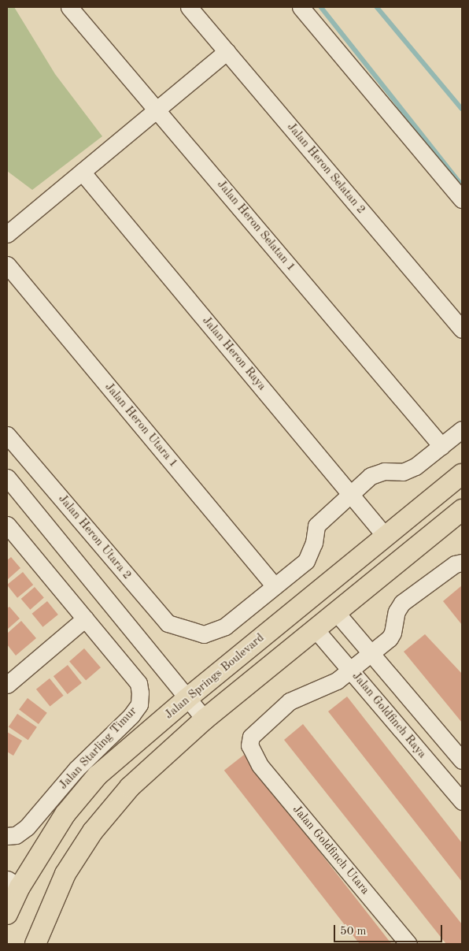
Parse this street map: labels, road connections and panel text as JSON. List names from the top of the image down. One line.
{"streets":{"main road":["Jalan Springs Boulevard"],"street":["Jalan Heron Selatan 2","Jalan Heron Selatan 1","Jalan Heron Raya","Jalan Heron Utara 1","Jalan Heron Utara 2","Jalan Goldfinch Raya","Jalan Starling Timur","Jalan Goldfinch Utara"]},"crossings":[["Jalan Heron Selatan 1","Jalan Heron Utara 2"],["Jalan Heron Raya","Jalan Heron Utara 2"],["Jalan Heron Raya","Jalan Springs Boulevard"],["Jalan Heron Utara 1","Jalan Heron Utara 2"],["Jalan Goldfinch Raya","Jalan Goldfinch Utara"]],"scale_bar":"50 m"}
